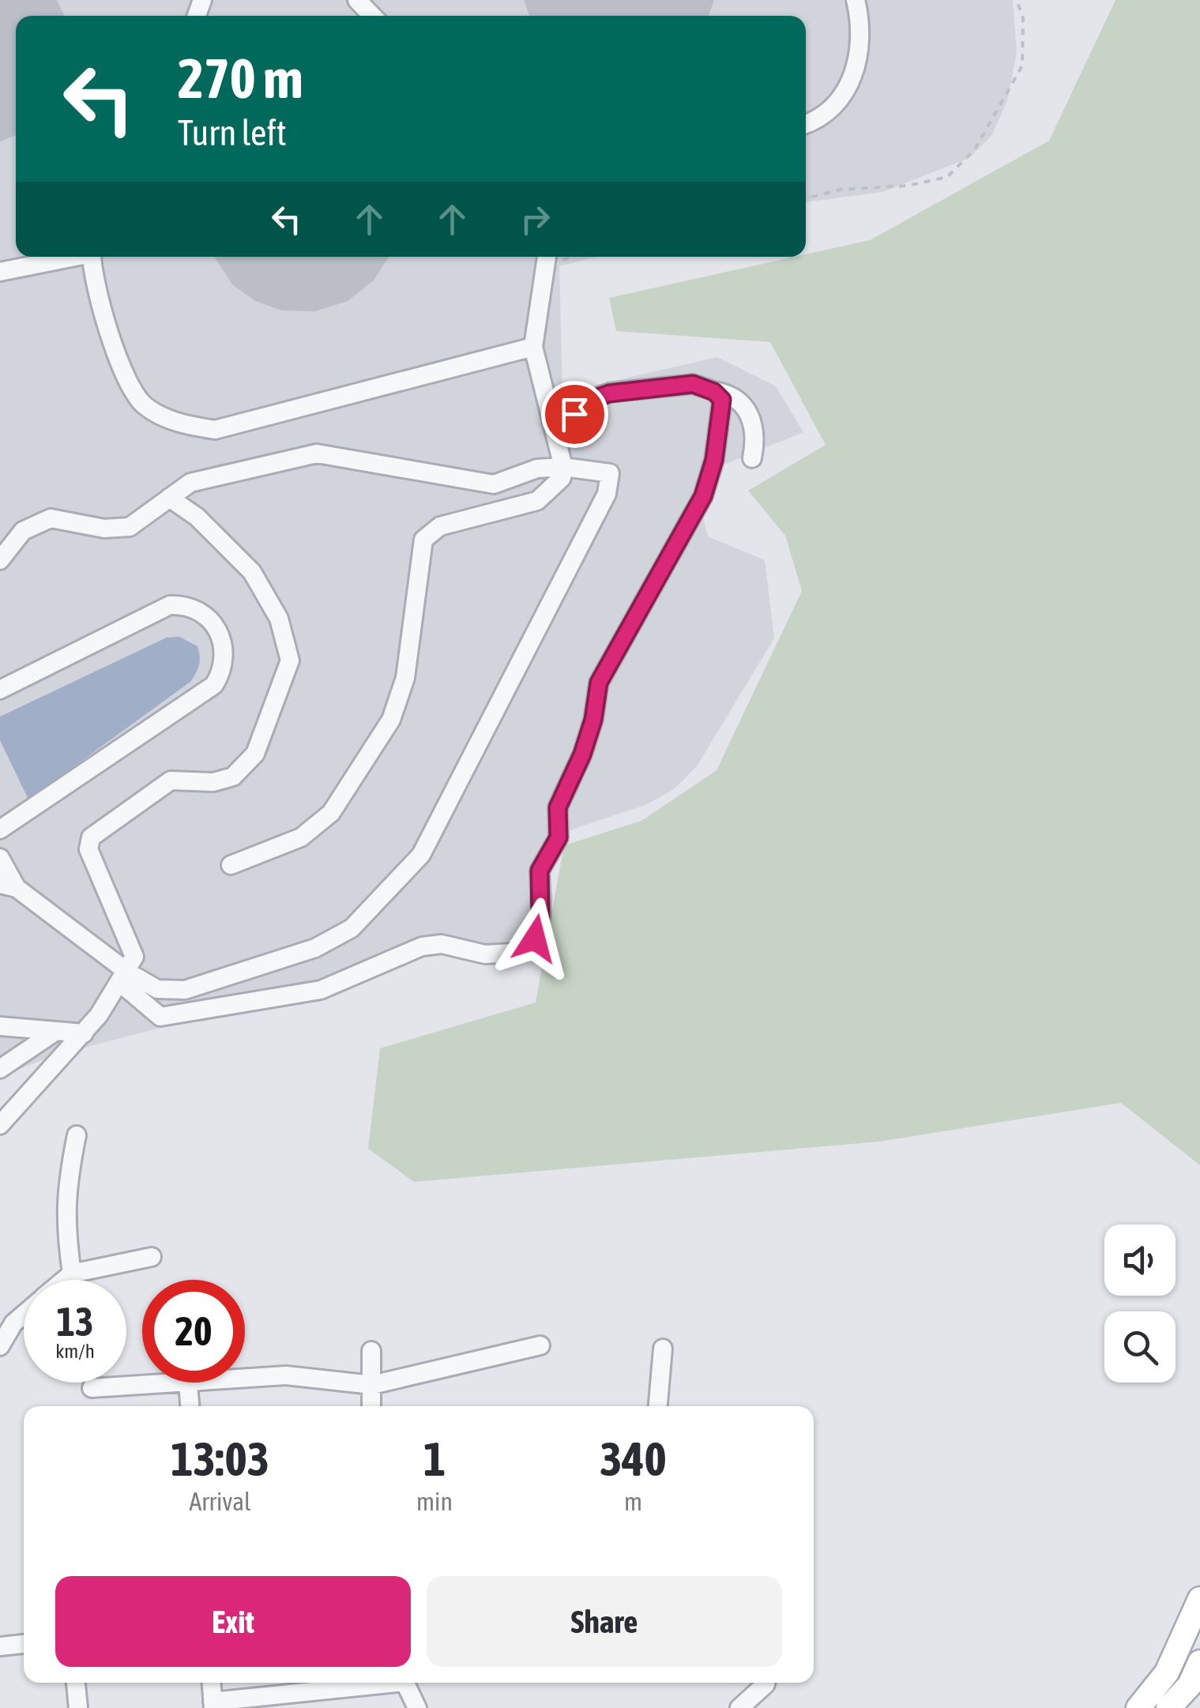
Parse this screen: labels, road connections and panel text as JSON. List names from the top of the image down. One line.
{"page":{"turn":["270 m","Turn left"],"speed":"13 km/h","limit":"20","eta":["13:03","Arrival","1","min","340","m"],"buttons":["Exit","Share"]}}
